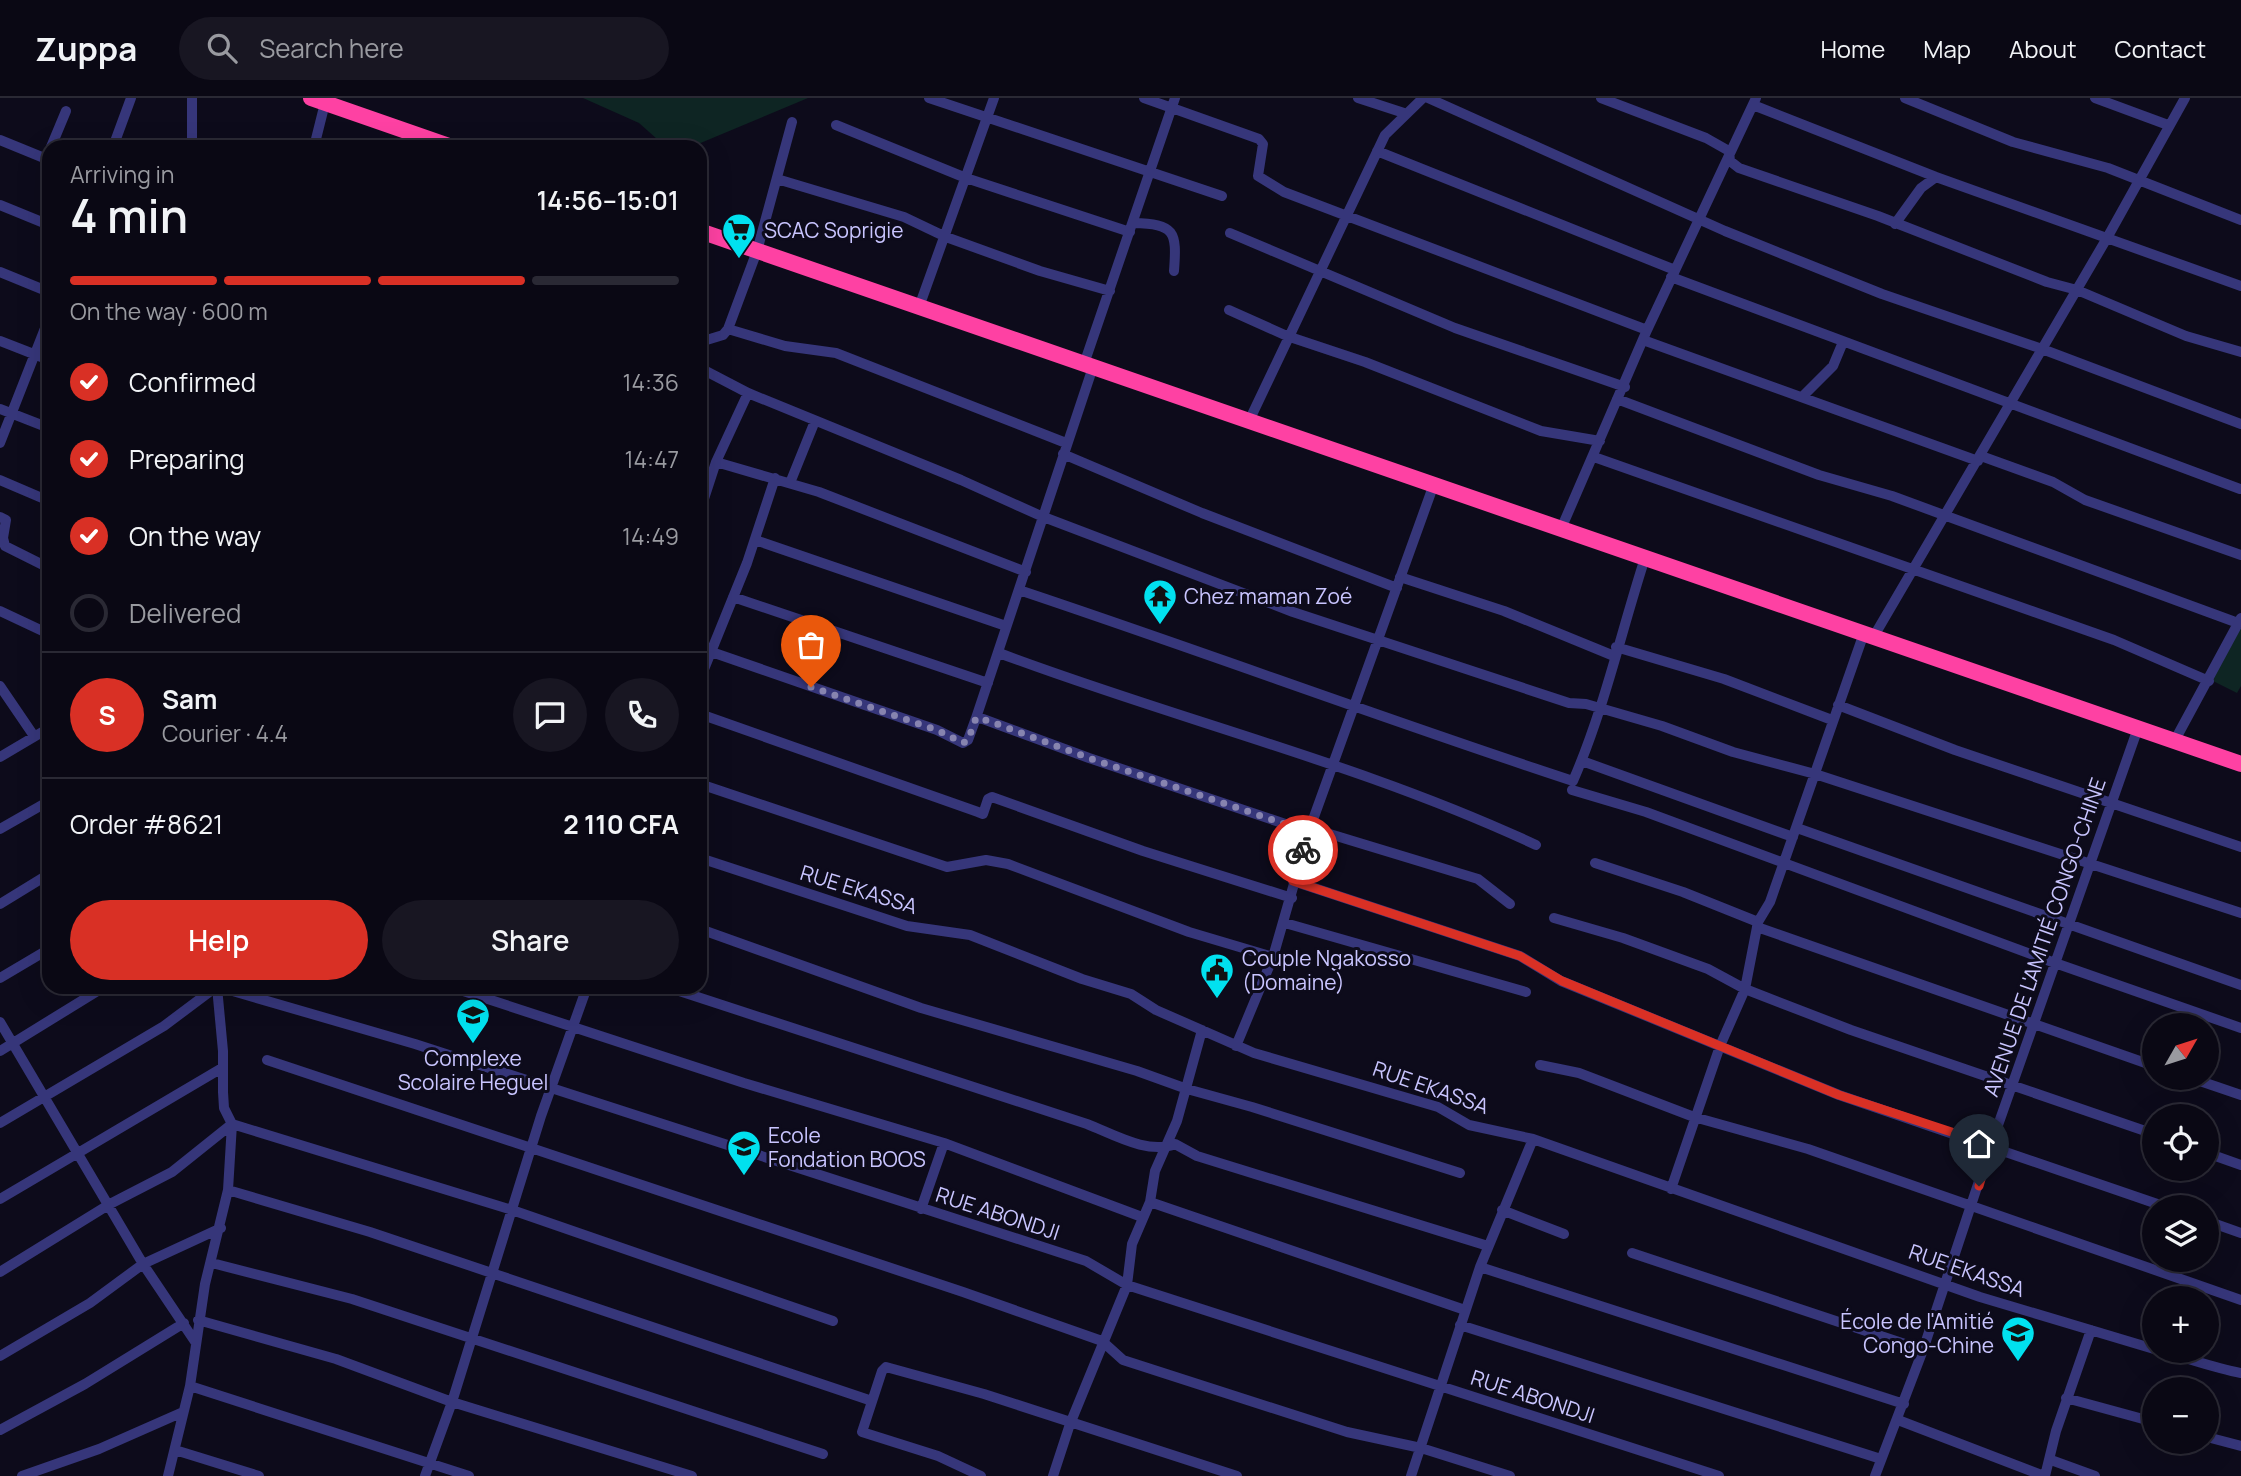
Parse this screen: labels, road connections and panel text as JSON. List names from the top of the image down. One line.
{"streets":{"street":["RUE EKASSA","AVENUE DE L'AMITIÉ CONGO-CHINE","RUE ABONDJI"]},"crossings":[["RUE EKASSA","AVENUE DE L'AMITIÉ CONGO-CHINE"]],"places":{"supermarket":["SCAC Soprigie"],"temple":["Chez maman Zoé"],"public building":["Couple Ngakosso (Domaine)"],"school or university":["Complexe Scolaire Heguel","Ecole Fondation BOOS","École de l'Amitié Congo-Chine"]},"north":"top right","page":{"header":"Zuppa","search":"Search here","nav":["Home","Map","About","Contact"],"heading":["4 min","Arriving in","14:56–15:01"],"panel":["Sam","Courier · 4.4","Order #8621","2 110 CFA"],"bar":"On the way · 600 m","list":[["Confirmed","14:36"],["Preparing","14:47"],["On the way","14:49"],"Delivered"],"round":"S","buttons":["Help","Share"],"map_buttons":["+","−"]}}
